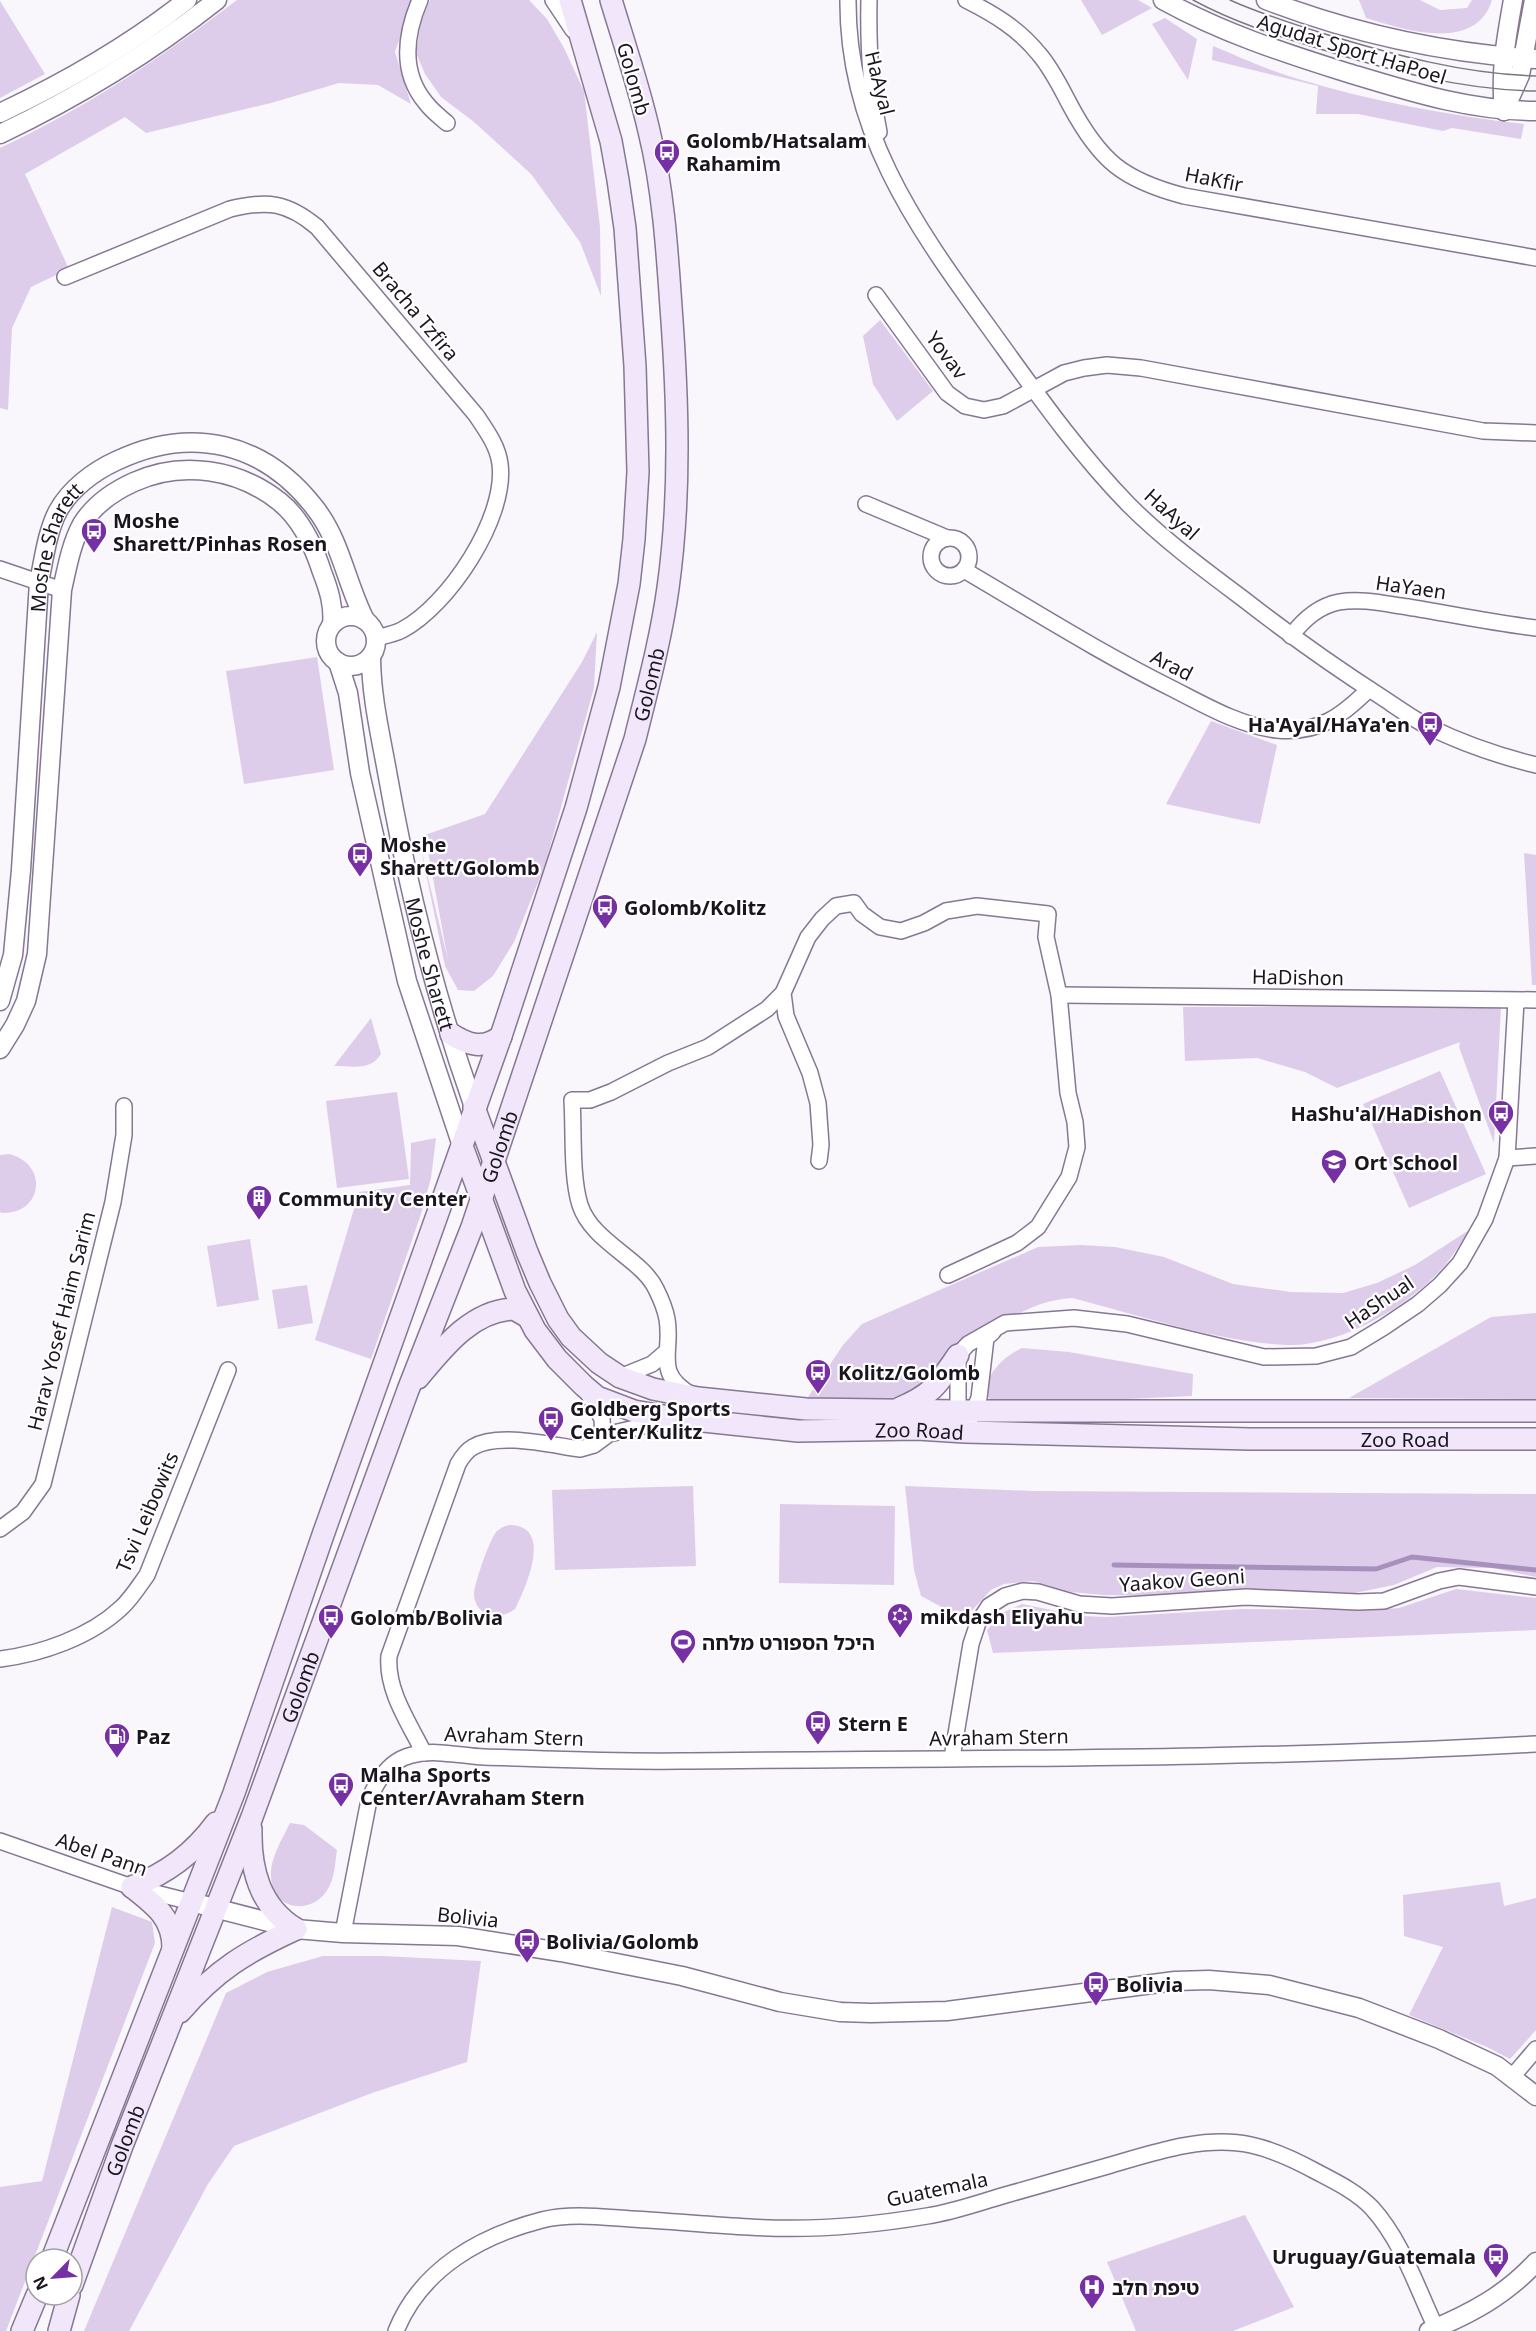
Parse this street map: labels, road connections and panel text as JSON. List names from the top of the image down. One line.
{"streets":{"main road":["Golomb","Moshe Sharett","Zoo Road"],"street":["Agudat Sport HaPoel","HaAyal","HaKfir","Bracha Tzfira","Yovav","HaYaen","Arad","HaDishon","HaShual","Harav Yosef Haim Sarim","Tsvi Leibowits","Yaakov Geoni","Avraham Stern","Abel Pann","Bolivia","Guatemala"]},"crossings":[["Golomb","Moshe Sharett"],["Golomb","Zoo Road"],["Golomb","Abel Pann"],["Golomb","Bolivia"],["HaAyal","Yovav"],["HaAyal","HaYaen"],["HaAyal","Arad"],["Bracha Tzfira","Moshe Sharett"],["Moshe Sharett","Zoo Road"],["HaDishon","HaShual"],["Yaakov Geoni","Avraham Stern"],["Avraham Stern","Bolivia"],["Abel Pann","Bolivia"]],"places":{"bus stop":["Golomb/Hatsalam Rahamim","Moshe Sharett/Pinhas Rosen","Ha'Ayal/HaYa'en","Moshe Sharett/Golomb","Golomb/Kolitz","HaShu'al/HaDishon","Kolitz/Golomb","Goldberg Sports Center/Kulitz","Golomb/Bolivia","Stern E","Malha Sports Center/Avraham Stern","Bolivia/Golomb","Bolivia","Uruguay/Guatemala"],"school or university":["Ort School"],"building":["Community Center"],"synagogue":["mikdash Eliyahu"],"sports":["היכל הספורט מלחה"],"fuel station":["Paz"],"hospital":["טיפת חלב"]},"north":"bottom left"}
